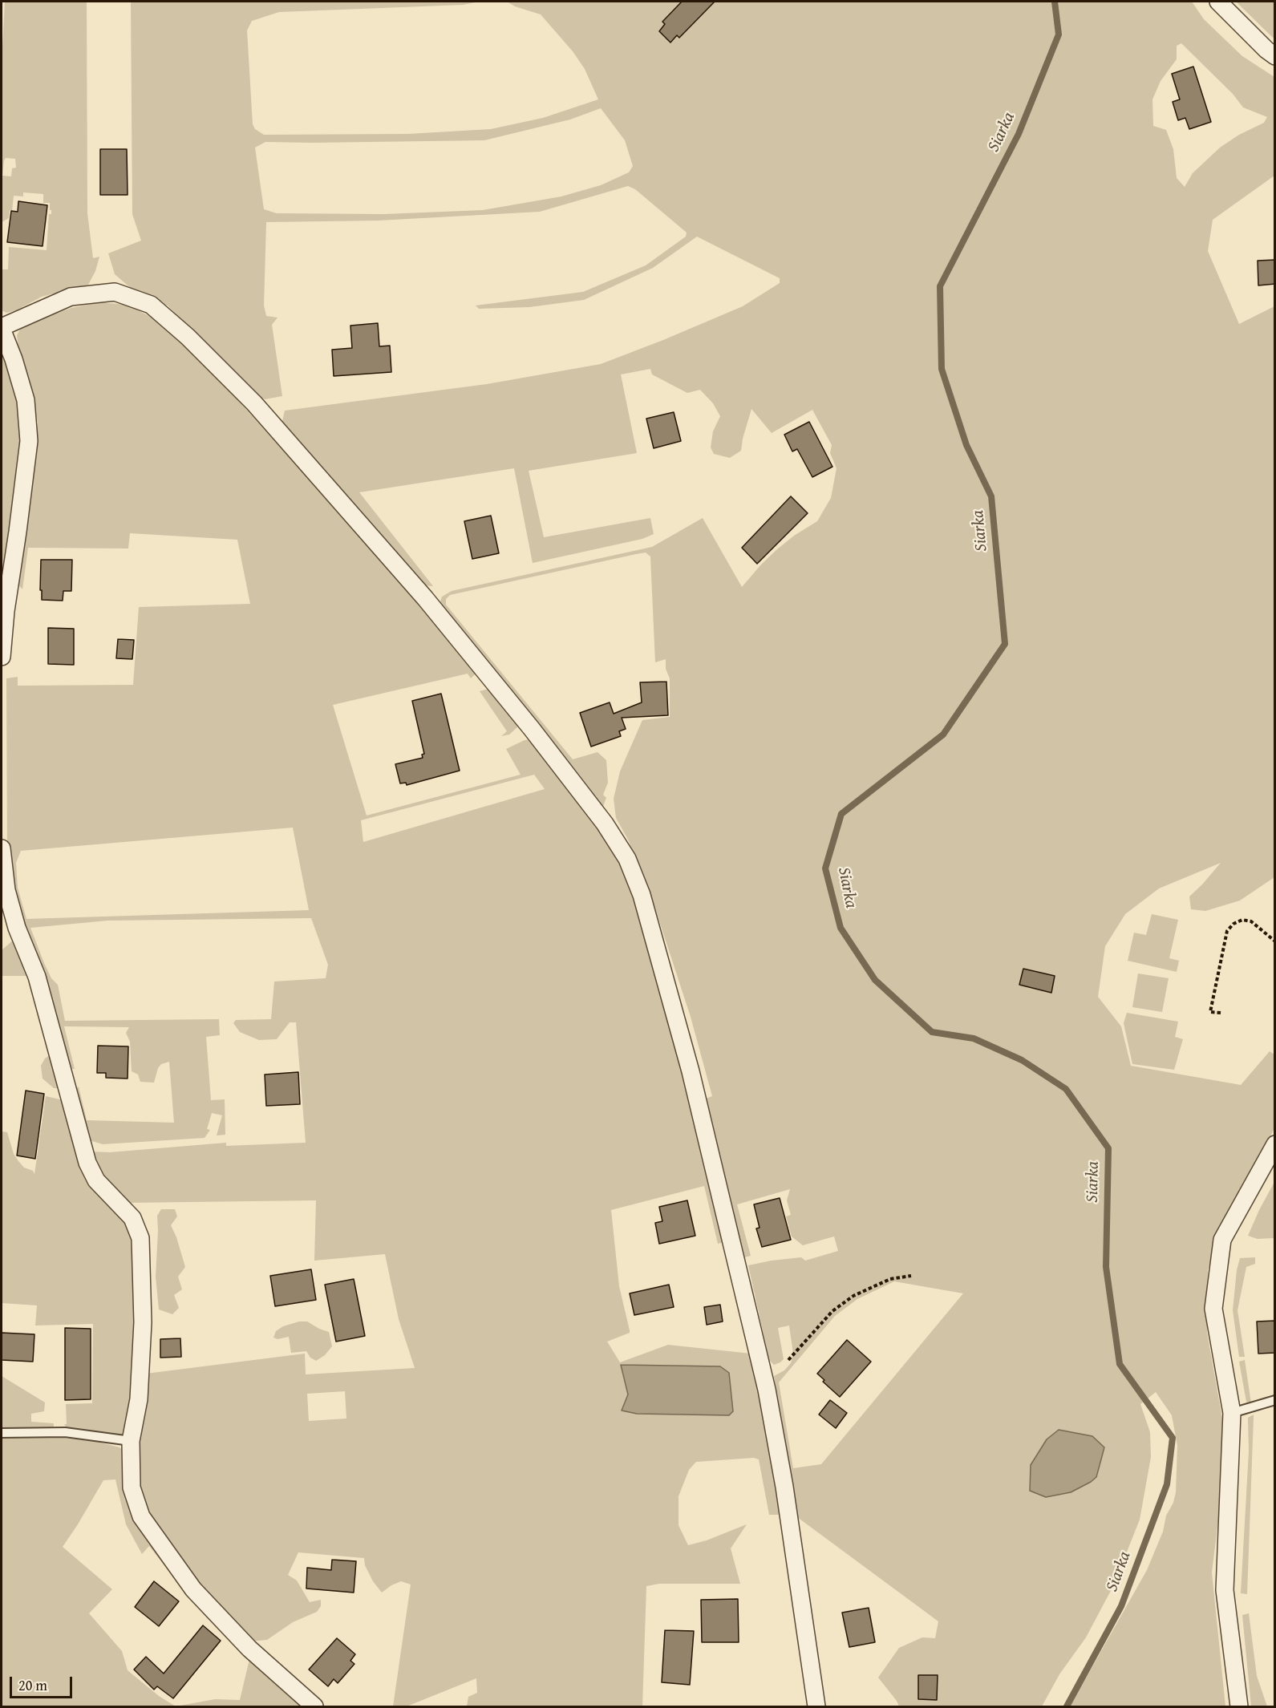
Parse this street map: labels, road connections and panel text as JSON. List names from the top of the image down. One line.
{"water":["Siarka"],"scale_bar":"20 m"}
